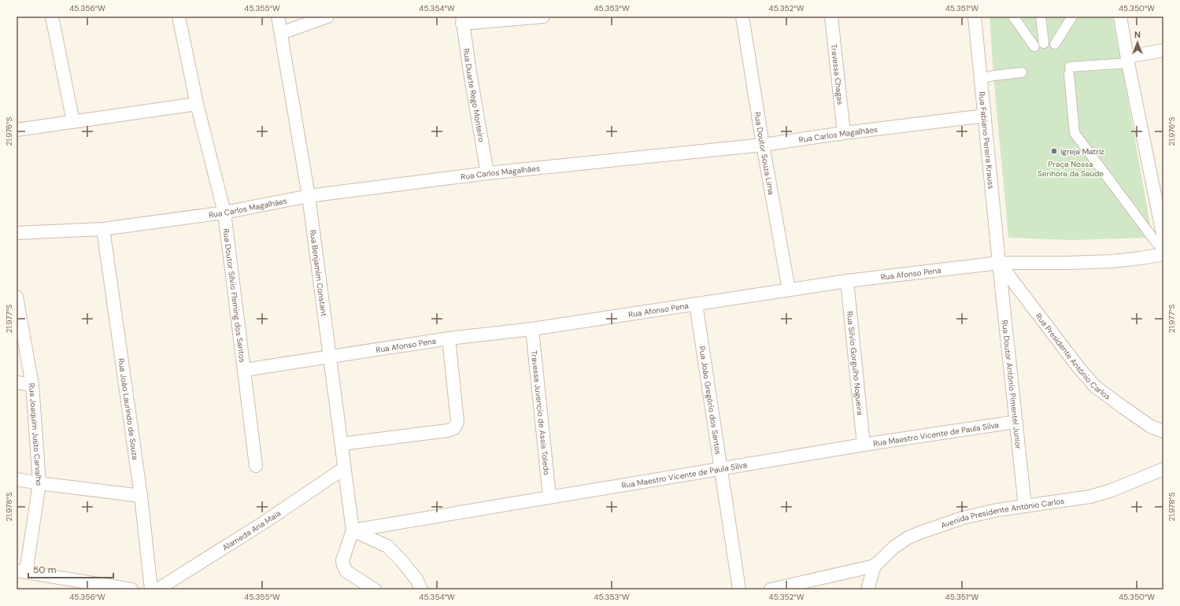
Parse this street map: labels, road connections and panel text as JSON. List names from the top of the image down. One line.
{"streets":{"street":["Travessa Chagas","Rua Duarte Rego Monteiro","Rua Carlos Magalhães","Rua Fabiano Pereira Krauss","Rua Doutor Souza Lima","Rua Benjamim Constant","Rua Afonso Pena","Rua Doutor Silvio Fleming dos Santos","Rua Presidente Antônio Carlos","Rua Silvio Gorgulho Nogueira","Rua Doutor Antônio Pimentel Junior","Rua João Gregório dos Santos","Rua João Laurindo de Souza","Travessa Juvencio de Assis Toledo","Rua Maestro Vicente de Paula Silva","Rua Joaquim Justo Carvalho","Avenida Presidente Antônio Carlos","Alameda Ana Maia"]},"crossings":[["Travessa Chagas","Rua Carlos Magalhães"],["Rua Duarte Rego Monteiro","Rua Carlos Magalhães"],["Rua Carlos Magalhães","Rua Fabiano Pereira Krauss"],["Rua Carlos Magalhães","Rua Doutor Souza Lima"],["Rua Carlos Magalhães","Rua Benjamim Constant"],["Rua Carlos Magalhães","Rua Doutor Silvio Fleming dos Santos"],["Rua Carlos Magalhães","Rua João Laurindo de Souza"],["Rua Fabiano Pereira Krauss","Rua Afonso Pena"],["Rua Fabiano Pereira Krauss","Rua Presidente Antônio Carlos"],["Rua Fabiano Pereira Krauss","Rua Doutor Antônio Pimentel Junior"],["Rua Doutor Souza Lima","Rua Afonso Pena"],["Rua Benjamim Constant","Rua Afonso Pena"],["Rua Benjamim Constant","Rua Maestro Vicente de Paula Silva"],["Rua Benjamim Constant","Alameda Ana Maia"],["Rua Afonso Pena","Rua Doutor Silvio Fleming dos Santos"],["Rua Afonso Pena","Rua Presidente Antônio Carlos"],["Rua Afonso Pena","Rua Silvio Gorgulho Nogueira"],["Rua Afonso Pena","Rua Doutor Antônio Pimentel Junior"],["Rua Afonso Pena","Rua João Gregório dos Santos"],["Rua Afonso Pena","Travessa Juvencio de Assis Toledo"],["Rua Presidente Antônio Carlos","Rua Doutor Antônio Pimentel Junior"],["Rua Silvio Gorgulho Nogueira","Rua Maestro Vicente de Paula Silva"],["Rua Doutor Antônio Pimentel Junior","Rua Maestro Vicente de Paula Silva"],["Rua Doutor Antônio Pimentel Junior","Avenida Presidente Antônio Carlos"],["Rua João Gregório dos Santos","Rua Maestro Vicente de Paula Silva"],["Travessa Juvencio de Assis Toledo","Rua Maestro Vicente de Paula Silva"]],"parks":["Praça Nossa Senhora da Saúde"],"places":["Igreja Matriz"],"scale_bar":"50 m","north":"top","coordinates":["45.356°W","45.355°W","45.354°W","45.353°W","45.352°W","45.351°W","45.350°W","21.976°S","21.977°S","21.978°S"]}
